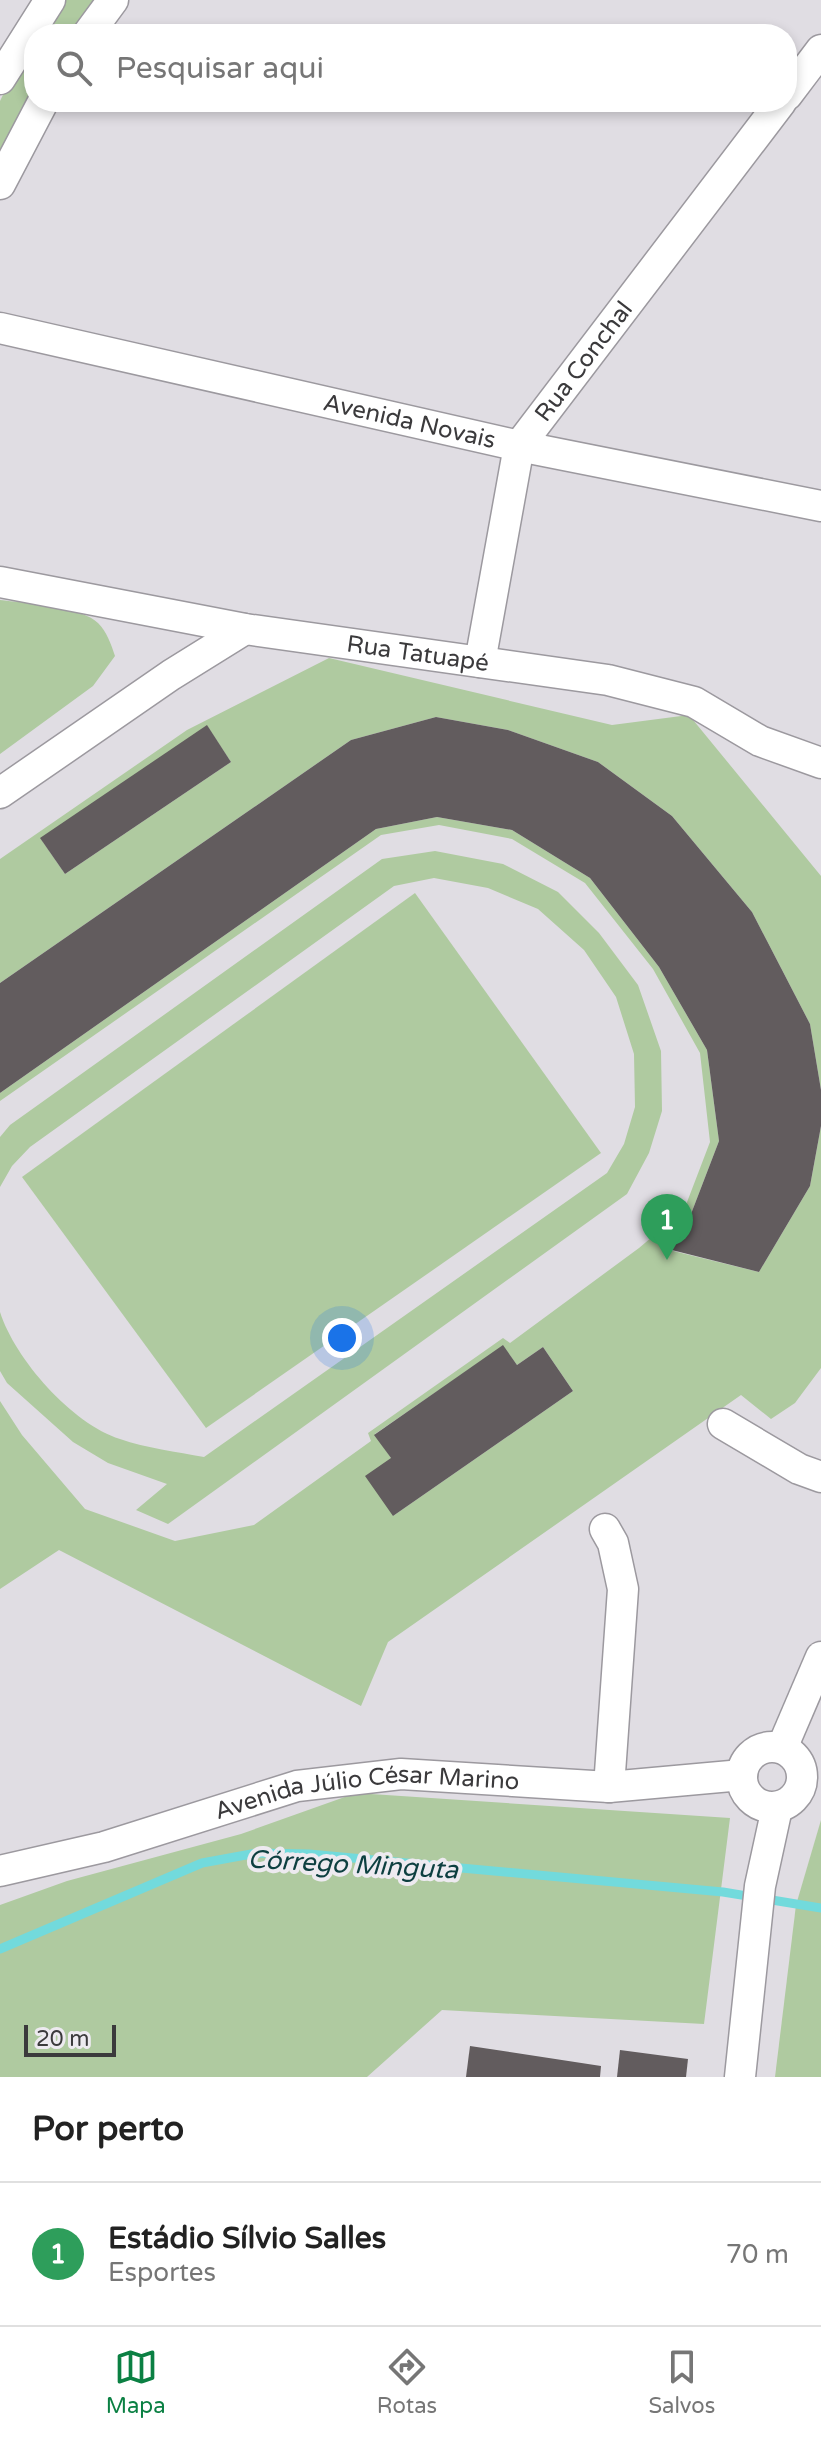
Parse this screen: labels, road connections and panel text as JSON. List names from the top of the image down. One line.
{"streets":{"street":["Rua Conchal","Avenida Novais","Rua Tatuapé","Avenida Júlio César Marino"]},"crossings":[["Rua Conchal","Avenida Novais"],["Rua Conchal","Rua Tatuapé"]],"water":["Córrego Minguta"],"scale_bar":"20 m","page":{"search":"Pesquisar aqui","pins":"1","scale":"20 m","heading":"Por perto","list":[{"mark":"1","name":"Estádio Sílvio Salles","note":"Esportes","value":"70 m"}],"nav":["Mapa","Rotas","Salvos"]}}
